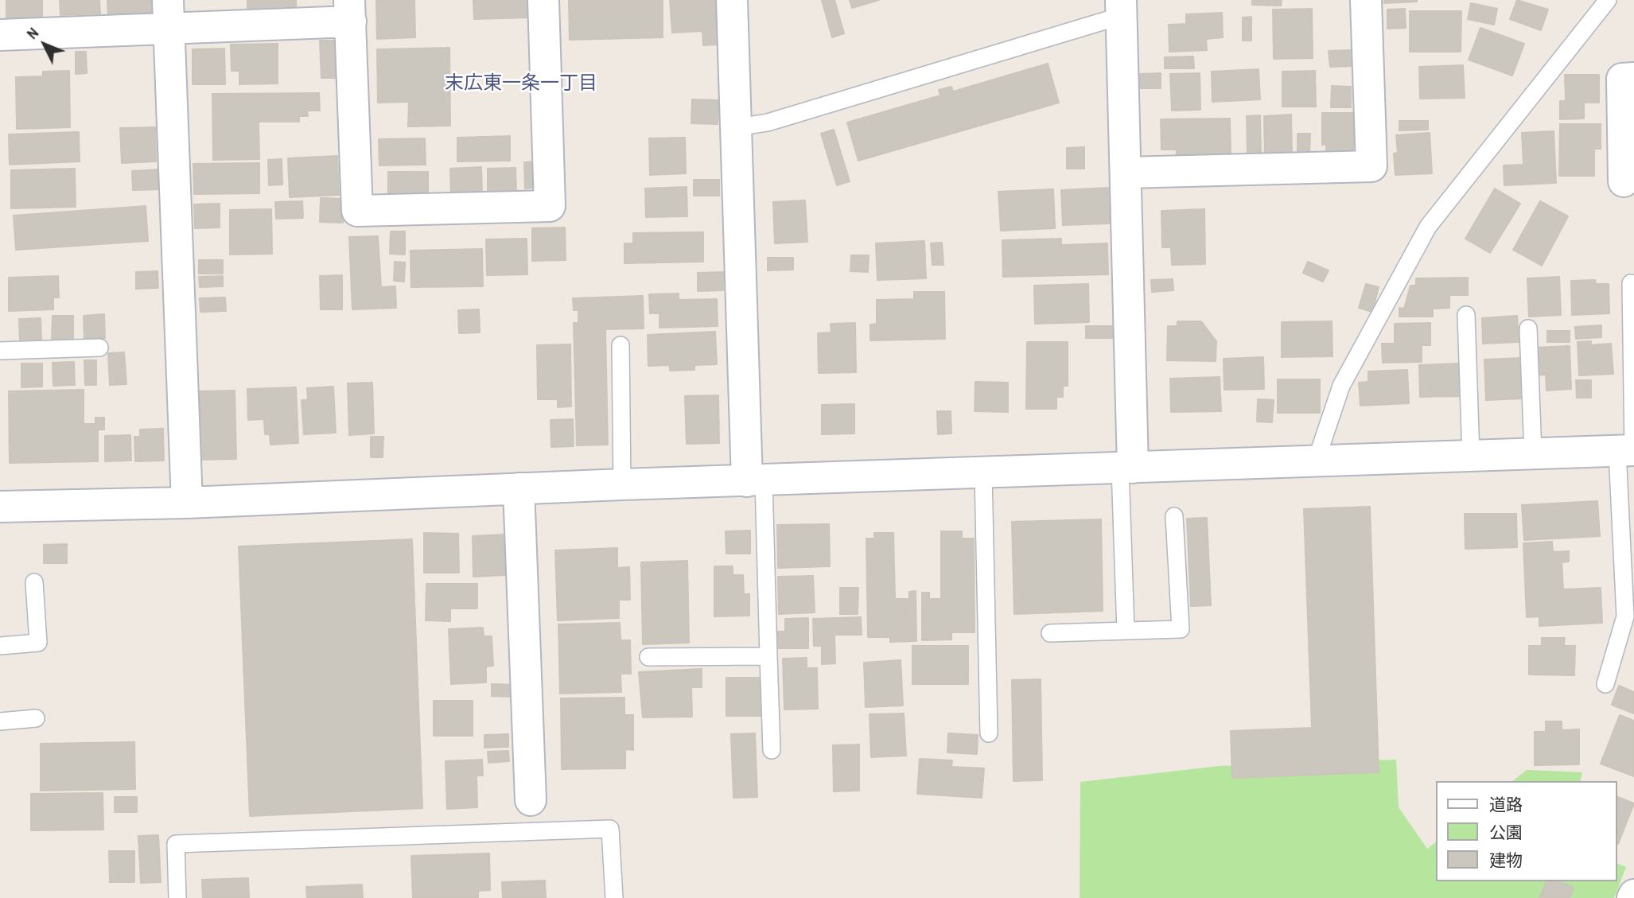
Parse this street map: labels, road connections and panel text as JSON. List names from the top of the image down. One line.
{"districts":["末広東一条一丁目"],"legend":["道路","公園","建物"],"north":"top left"}
